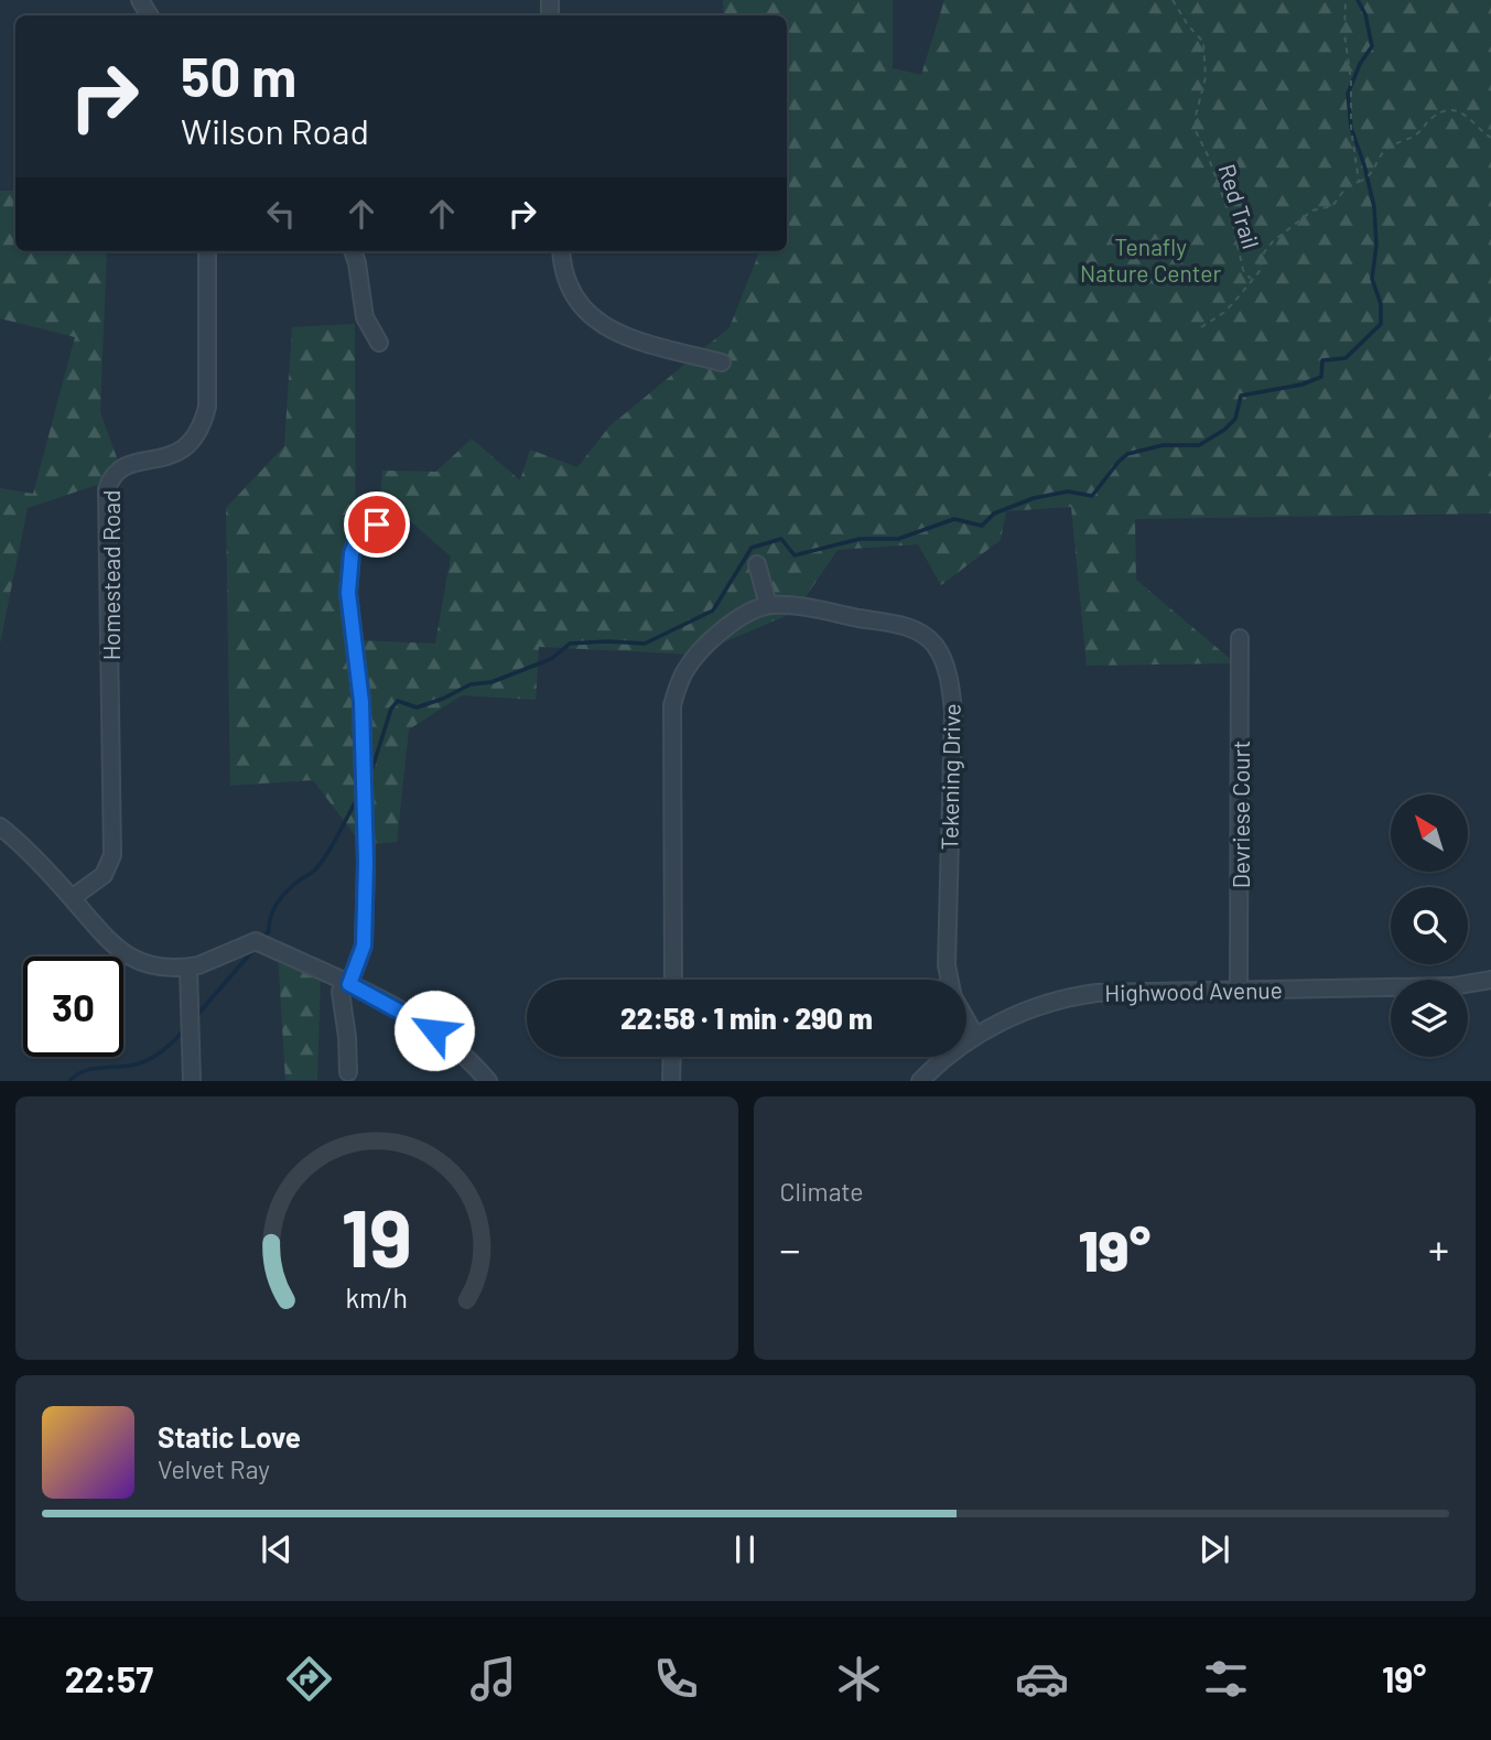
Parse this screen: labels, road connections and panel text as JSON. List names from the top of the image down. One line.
{"streets":{"street":["Homestead Road","Tekening Drive","Devriese Court","Highwood Avenue"],"path":["Red Trail"]},"crossings":[["Tekening Drive","Highwood Avenue"],["Devriese Court","Highwood Avenue"]],"parks":["Tenafly Nature Center"],"north":"top left","page":{"turn":["50 m","Wilson Road"],"limit":"30","trip":"22:58 · 1 min · 290 m","tile":"Climate","heat":["−","19°","+"],"song":["Static Love","Velvet Ray"],"tabs":["22:57","19°"],"gauge":["19","km/h"]}}
